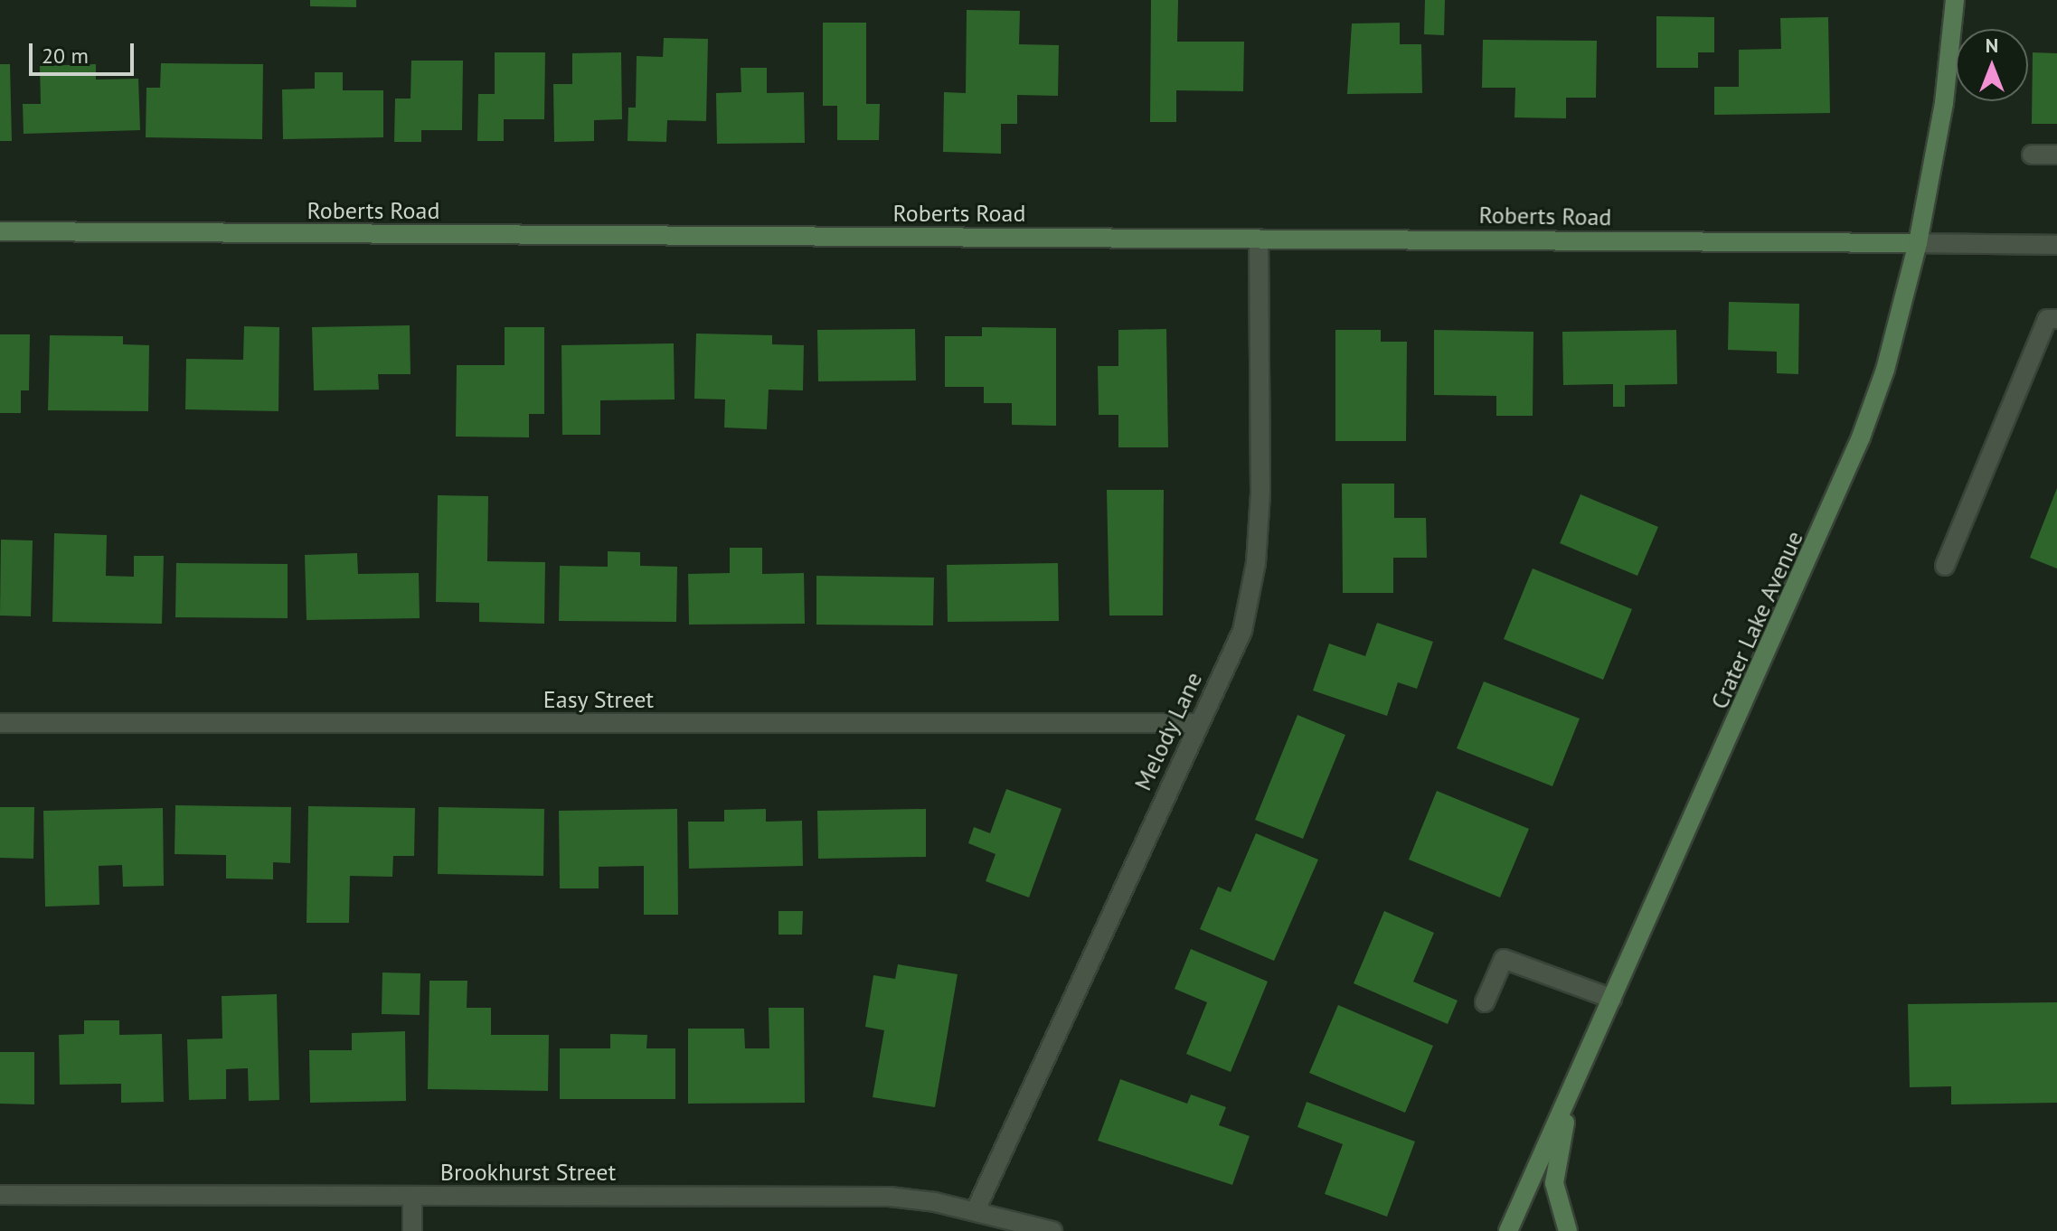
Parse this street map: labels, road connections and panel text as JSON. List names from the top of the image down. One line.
{"streets":{"street":["Roberts Road","Crater Lake Avenue","Easy Street","Melody Lane","Brookhurst Street"]},"crossings":[["Roberts Road","Crater Lake Avenue"],["Roberts Road","Melody Lane"],["Easy Street","Melody Lane"],["Melody Lane","Brookhurst Street"]],"scale_bar":"20 m","north":"top"}
